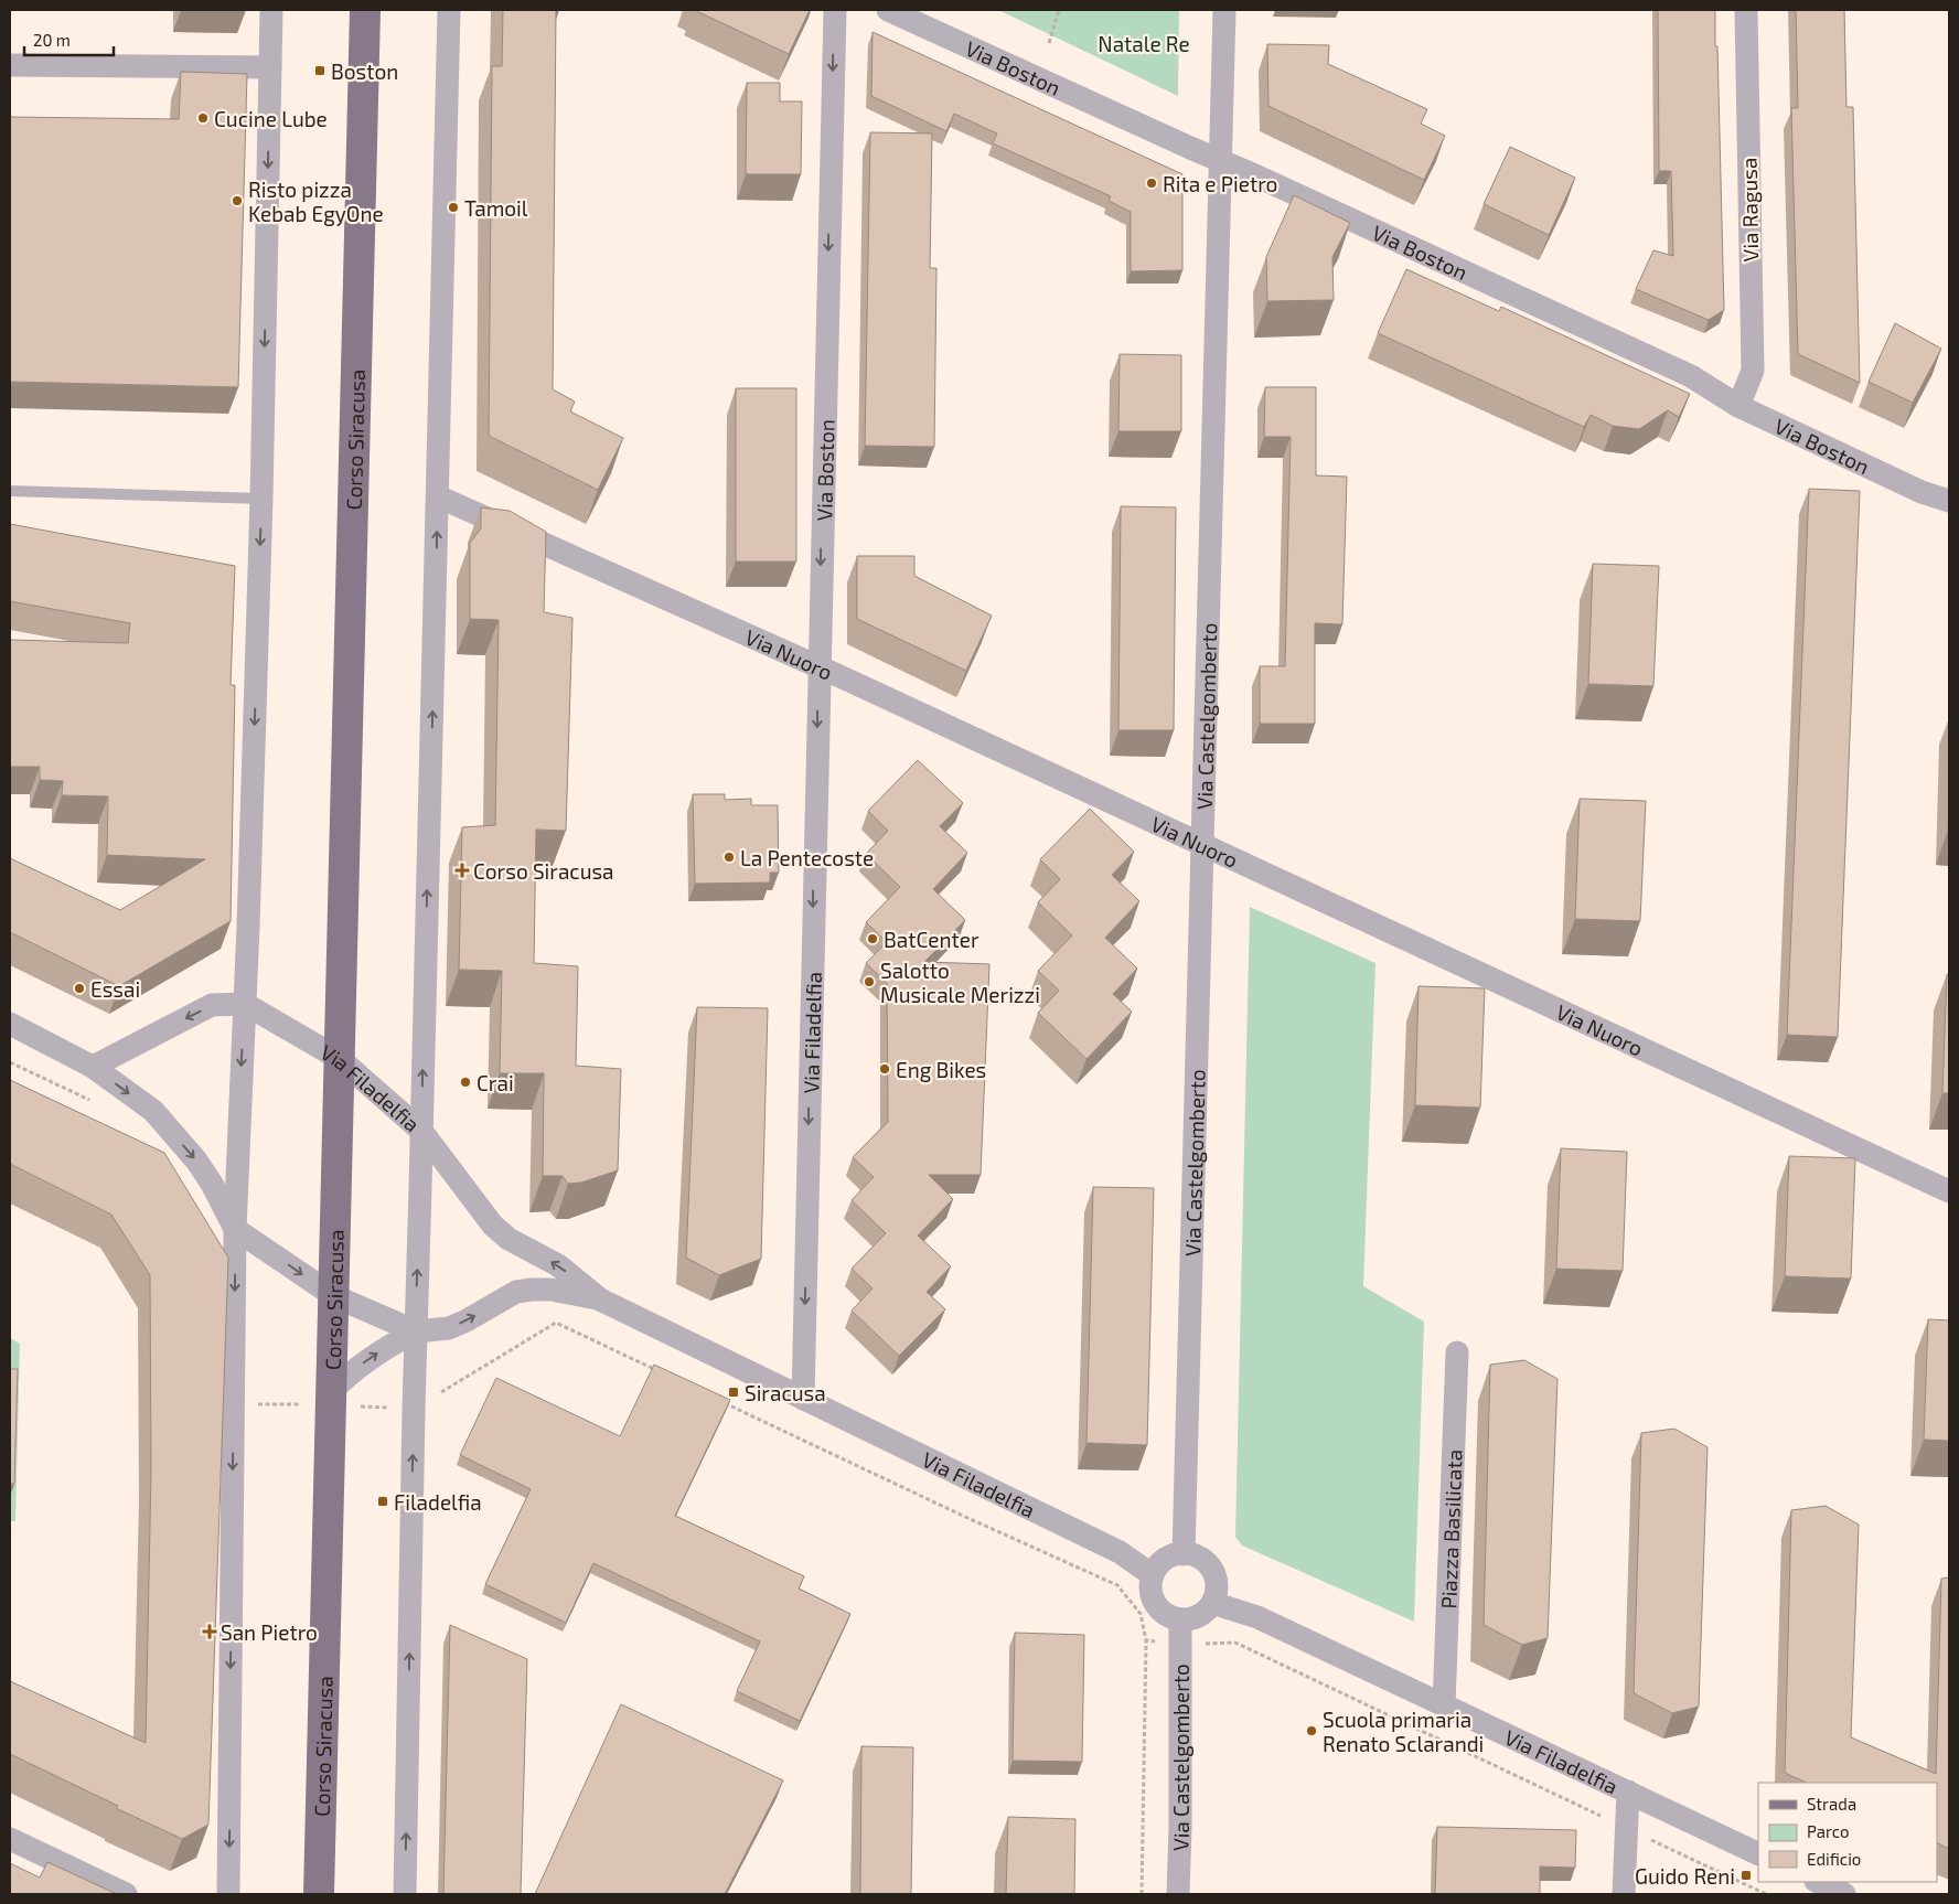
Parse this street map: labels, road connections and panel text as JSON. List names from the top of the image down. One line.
{"streets":{"main road":["Corso Siracusa"],"street":["Via Boston","Via Ragusa","Via Nuoro","Via Castelgomberto","Via Filadelfia","Piazza Basilicata"]},"crossings":[["Via Boston","Via Ragusa"],["Via Boston","Via Nuoro"],["Via Boston","Via Castelgomberto"],["Via Boston","Via Filadelfia"],["Corso Siracusa","Via Filadelfia"],["Via Nuoro","Via Castelgomberto"],["Via Nuoro","Via Filadelfia"],["Via Castelgomberto","Via Filadelfia"],["Via Filadelfia","Piazza Basilicata"]],"one_way":["Via Boston"],"parks":["Natale Re"],"places":{"transit":["Boston","Siracusa","Filadelfia","Guido Reni"],"other":["Cucine Lube","Rita e Pietro","Risto pizza Kebab EgyOne","Tamoil","La Pentecoste","BatCenter","Salotto Musicale Merizzi","Essai","Eng Bikes","Crai","Scuola primaria Renato Sclarandi"],"health":["Corso Siracusa","San Pietro"]},"legend":["Strada","Parco","Edificio"],"scale_bar":"20 m"}
